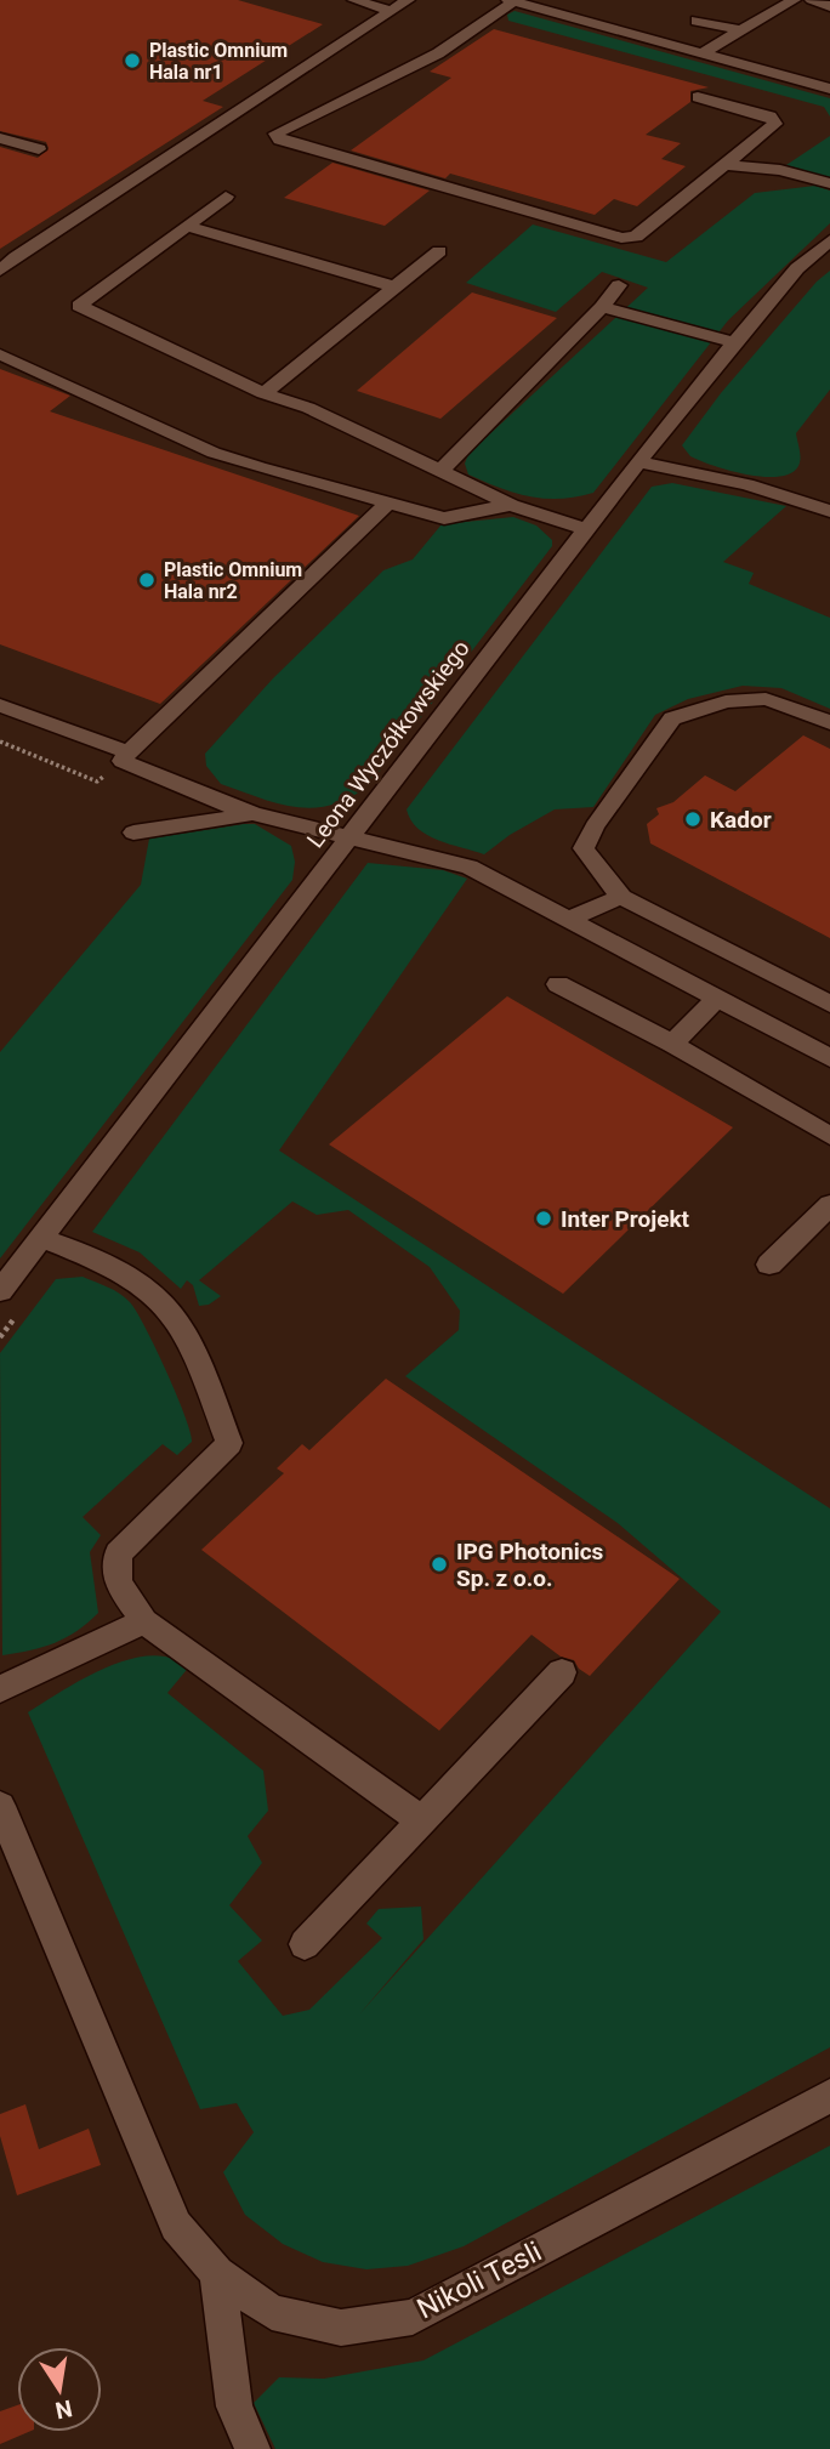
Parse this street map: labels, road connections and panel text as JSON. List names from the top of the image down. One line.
{"streets":{"street":["Leona Wyczółkowskiego","Nikoli Tesli"]},"places":["Plastic Omnium Hala nr1","Plastic Omnium Hala nr2","Kador","Inter Projekt","IPG Photonics Sp. z o.o."],"north":"bottom"}
